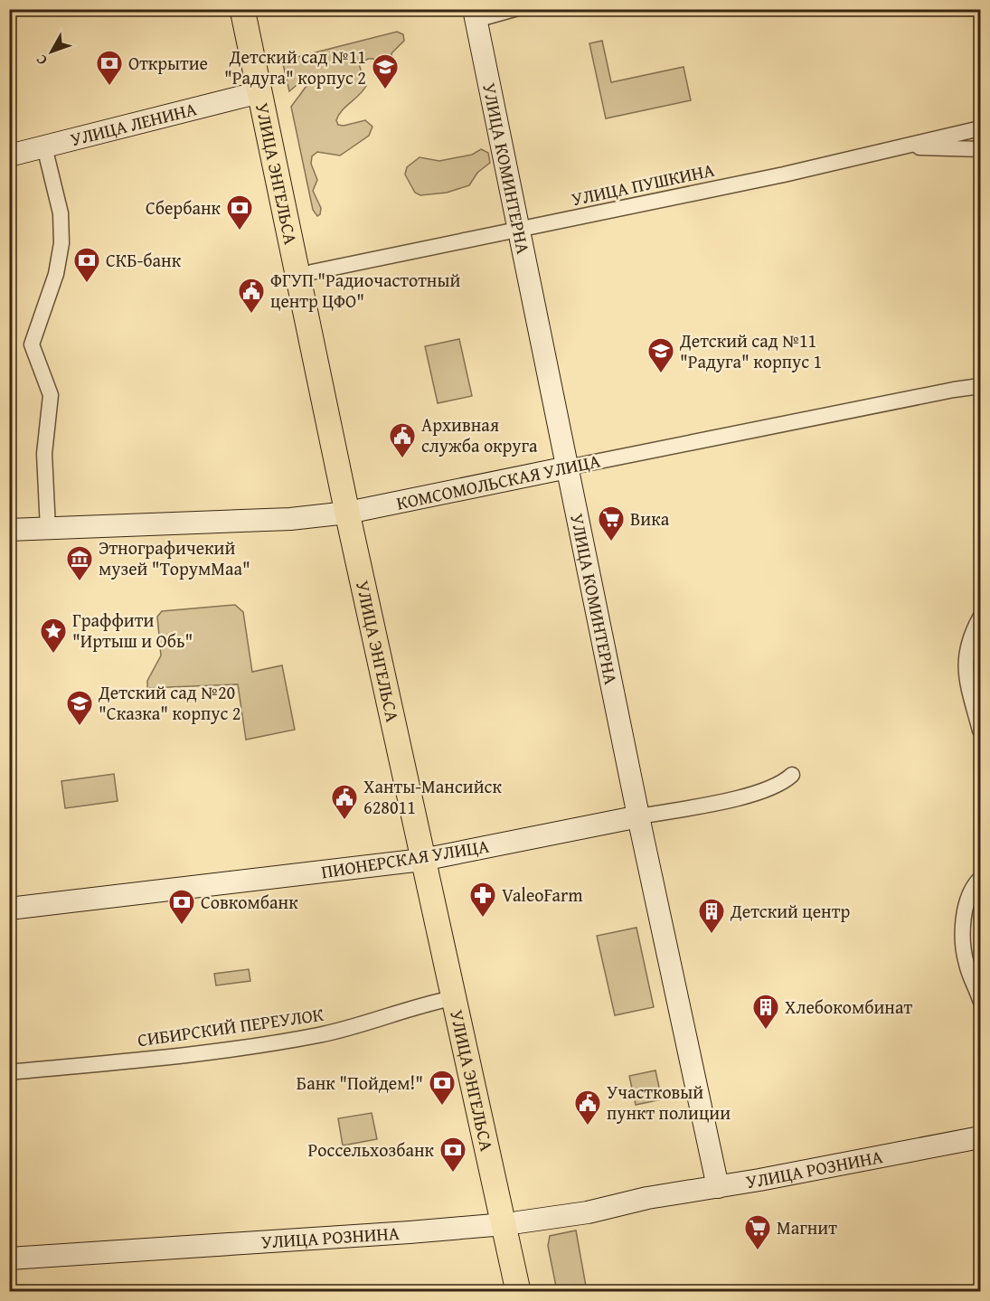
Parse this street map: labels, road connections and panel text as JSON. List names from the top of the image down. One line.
{"streets":{"main road":["УЛИЦА ЭНГЕЛЬСА"],"street":["УЛИЦА ЛЕНИНА","УЛИЦА КОМИНТЕРНА","УЛИЦА ПУШКИНА","КОМСОМОЛЬСКАЯ УЛИЦА","ПИОНЕРСКАЯ УЛИЦА","СИБИРСКИЙ ПЕРЕУЛОК","УЛИЦА РОЗНИНА"]},"crossings":[["УЛИЦА ЛЕНИНА","УЛИЦА ЭНГЕЛЬСА"],["УЛИЦА КОМИНТЕРНА","УЛИЦА ПУШКИНА"],["УЛИЦА КОМИНТЕРНА","КОМСОМОЛЬСКАЯ УЛИЦА"],["УЛИЦА КОМИНТЕРНА","ПИОНЕРСКАЯ УЛИЦА"],["УЛИЦА КОМИНТЕРНА","УЛИЦА РОЗНИНА"],["УЛИЦА ЭНГЕЛЬСА","УЛИЦА ПУШКИНА"],["УЛИЦА ЭНГЕЛЬСА","КОМСОМОЛЬСКАЯ УЛИЦА"],["УЛИЦА ЭНГЕЛЬСА","ПИОНЕРСКАЯ УЛИЦА"],["УЛИЦА ЭНГЕЛЬСА","СИБИРСКИЙ ПЕРЕУЛОК"],["УЛИЦА ЭНГЕЛЬСА","УЛИЦА РОЗНИНА"]],"places":{"bank":["Открытие","Сбербанк","СКБ-банк","Совкомбанк","Банк \"Пойдем!\"","Россельхозбанк"],"school or university":["Детский сад №11 \"Радуга\" корпус 2","Детский сад №11 \"Радуга\" корпус 1","Детский сад №20 \"Сказка\" корпус 2"],"public building":["ФГУП \"Радиочастотный центр ЦФО\"","Архивная служба округа","Ханты-Мансийск 628011","Участковый пункт полиции"],"supermarket":["Вика","Магнит"],"museum":["Этнографичекий музей \"ТорумМаа\""],"place":["Граффити \"Иртыш и Обь\""],"pharmacy":["ValeoFarm"],"building":["Детский центр","Хлебокомбинат"]},"north":"bottom left"}
